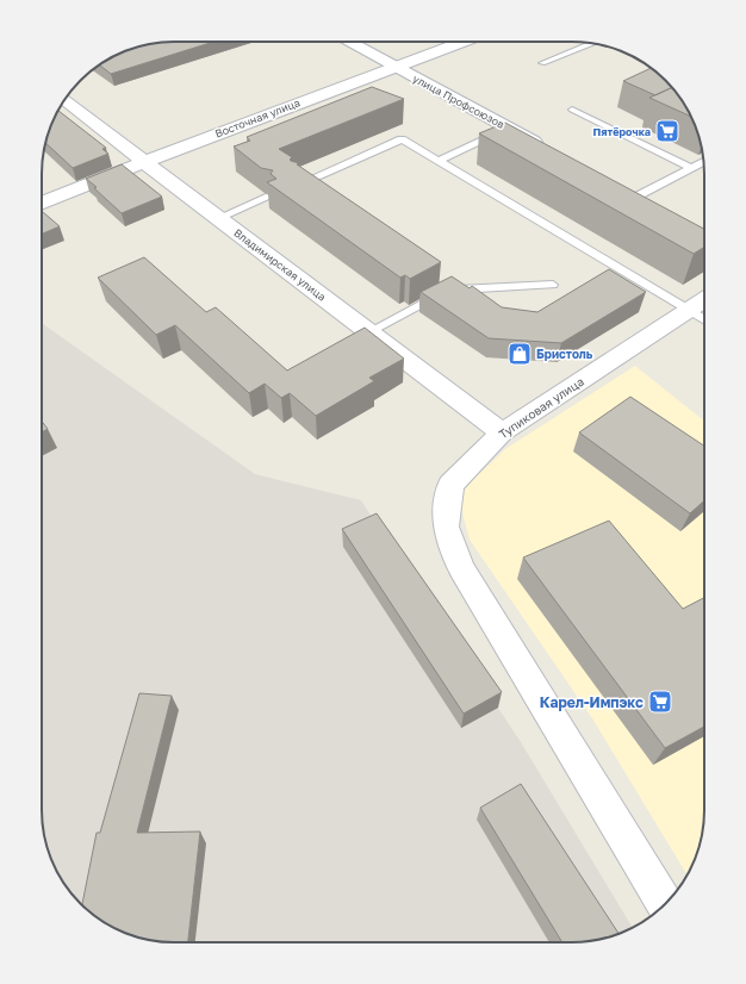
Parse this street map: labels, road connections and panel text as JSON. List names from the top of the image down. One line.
{"streets":{"street":["улица Профсоюзов","Восточная улица","Владимирская улица","Тупиковая улица"]},"crossings":[["улица Профсоюзов","Восточная улица"],["Восточная улица","Владимирская улица"],["Владимирская улица","Тупиковая улица"]],"places":{"supermarket":["Пятёрочка","Карел-Импэкс"],"shop":["Бристоль"]}}
